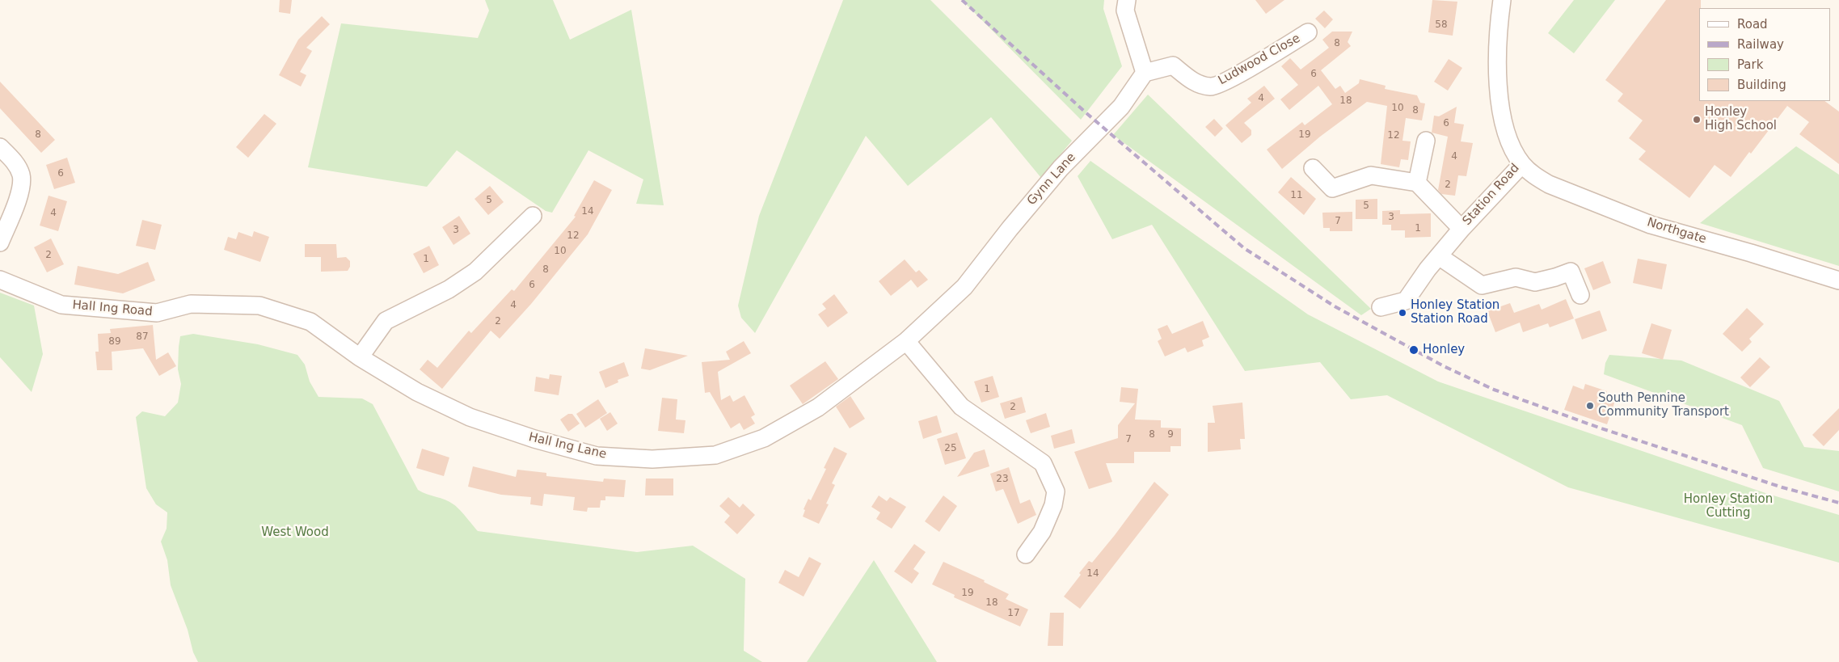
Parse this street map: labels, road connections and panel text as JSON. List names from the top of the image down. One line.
{"streets":{"street":["Ludwood Close","Gynn Lane","Station Road","Northgate","Hall Ing Road","Hall Ing Lane"]},"crossings":[["Ludwood Close","Gynn Lane"],["Gynn Lane","Hall Ing Lane"],["Station Road","Northgate"],["Hall Ing Road","Hall Ing Lane"]],"parks":["Honley Station Cutting","West Wood"],"places":["Honley High School","Honley Station Station Road","Honley","South Pennine Community Transport"],"house_numbers":["58","8","6","4","18","10","8","6","8","19","12","4","6","2","11","5","5","14","4","3","7","1","3","12","10","2","1","8","6","4","2","87","89","1","2","8","9","7","25","23","14","19","18","17"],"legend":["Road","Railway","Park","Building"]}
